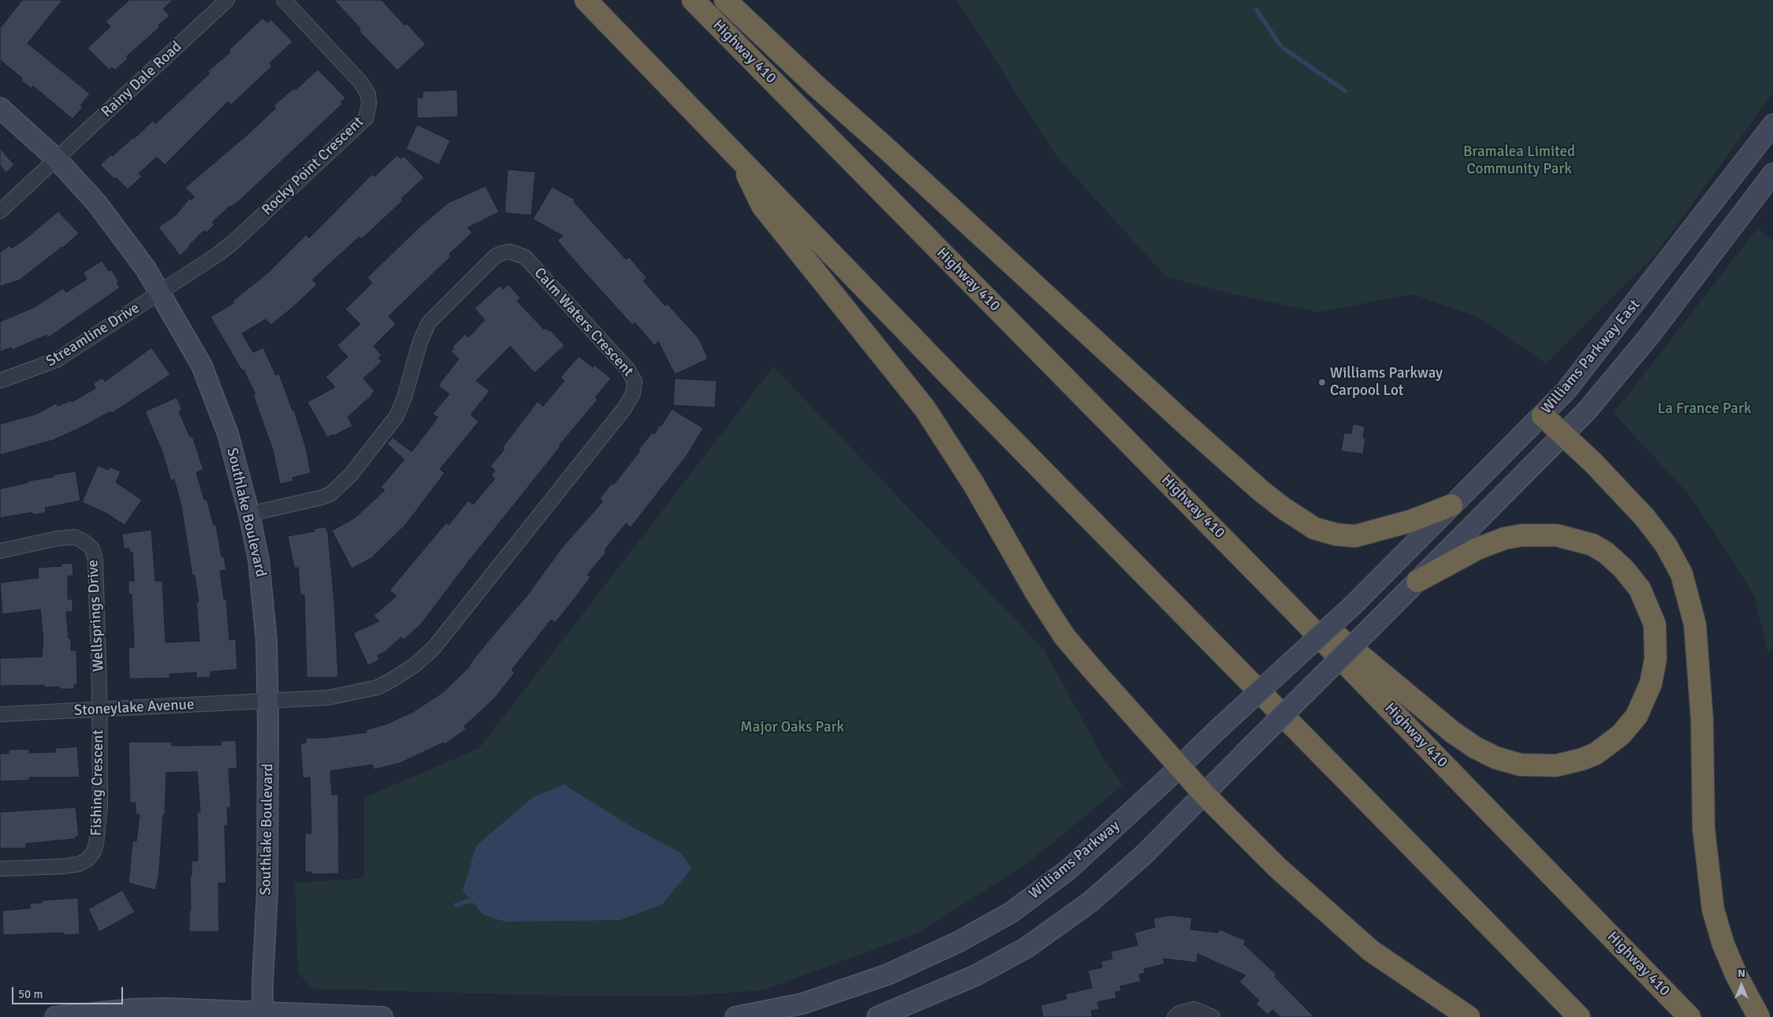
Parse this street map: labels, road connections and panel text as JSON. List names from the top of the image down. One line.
{"streets":{"highway":["Highway 410"],"main road":["Williams Parkway East","Southlake Boulevard","Williams Parkway"],"street":["Rainy Dale Road","Rocky Point Crescent","Calm Waters Crescent","Streamline Drive","Wellsprings Drive","Stoneylake Avenue","Fishing Crescent"]},"crossings":[["Rainy Dale Road","Southlake Boulevard"],["Rocky Point Crescent","Streamline Drive"],["Rocky Point Crescent","Southlake Boulevard"],["Calm Waters Crescent","Southlake Boulevard"],["Calm Waters Crescent","Stoneylake Avenue"],["Streamline Drive","Southlake Boulevard"],["Williams Parkway East","Williams Parkway"],["Southlake Boulevard","Stoneylake Avenue"],["Wellsprings Drive","Stoneylake Avenue"],["Wellsprings Drive","Fishing Crescent"],["Stoneylake Avenue","Fishing Crescent"]],"parks":["Bramalea Limited Community Park","La France Park","Major Oaks Park"],"places":["Williams Parkway Carpool Lot"],"scale_bar":"50 m","north":"top"}
